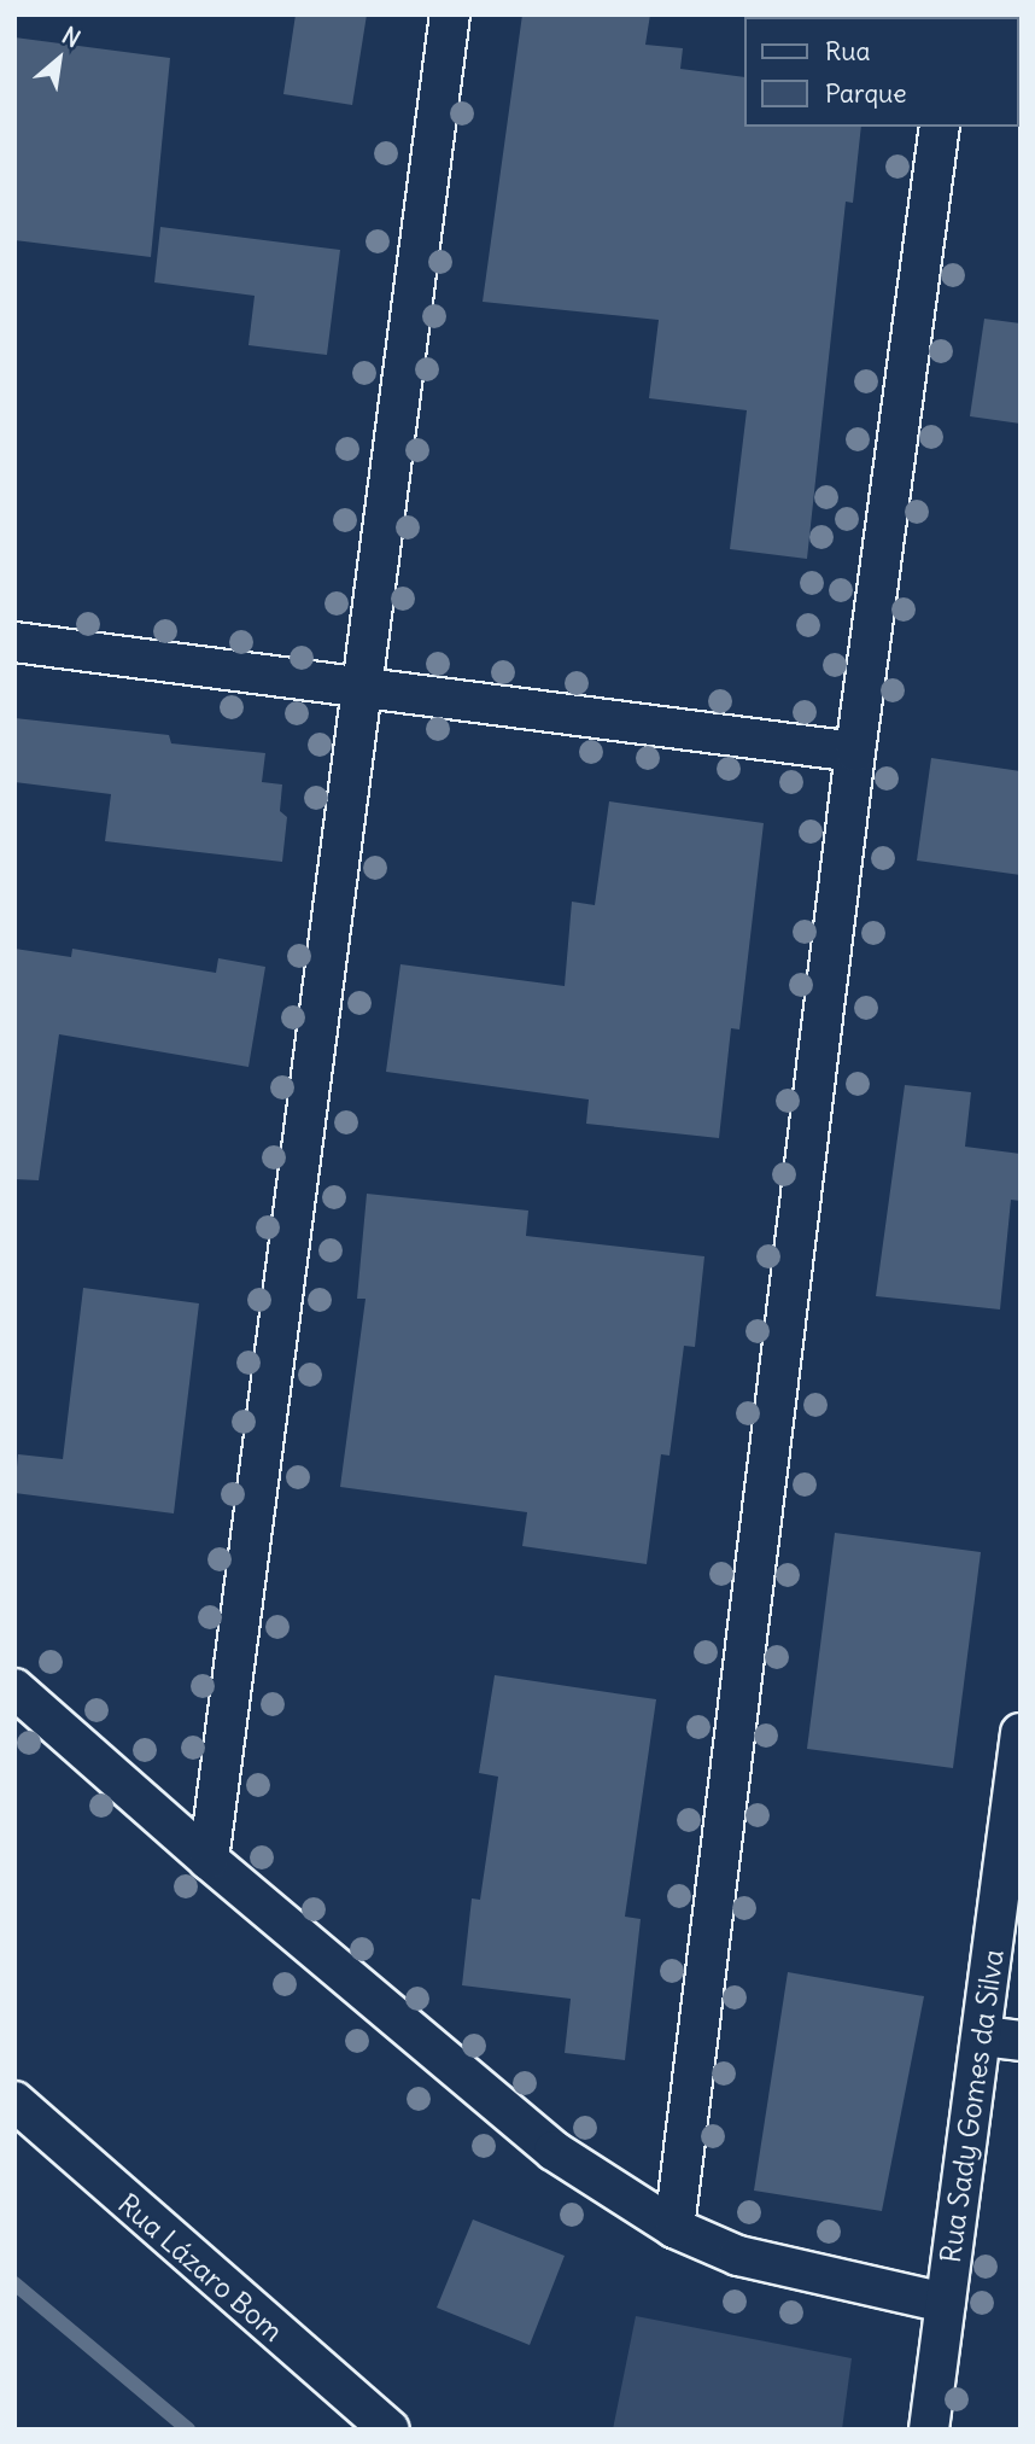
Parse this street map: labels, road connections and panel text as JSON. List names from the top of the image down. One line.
{"streets":{"street":["Rua Sady Gomes da Silva","Rua Lázaro Bom"]},"legend":["Rua","Parque"],"north":"top right"}
